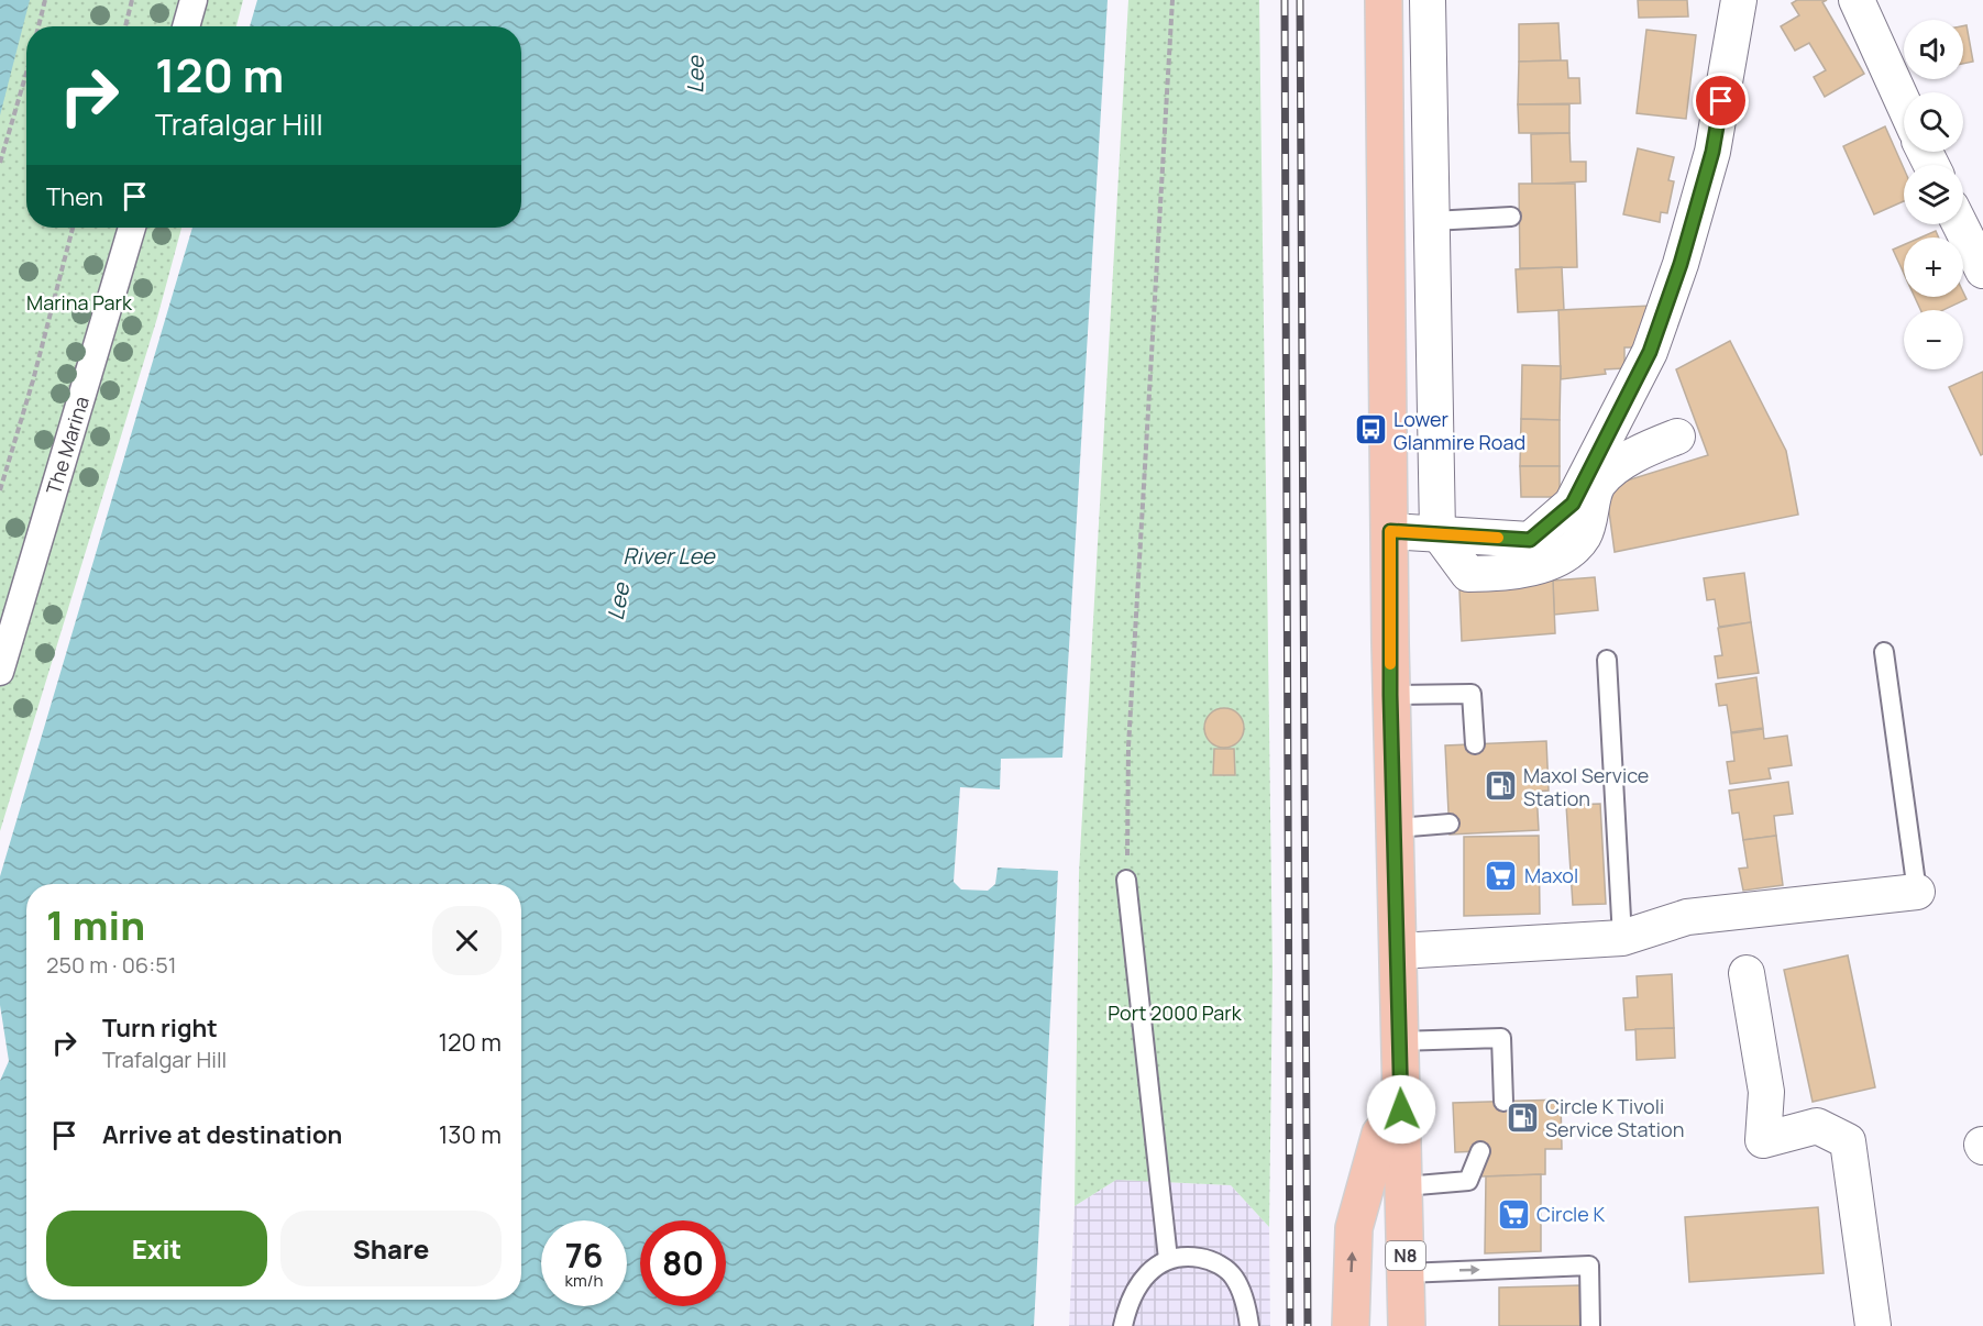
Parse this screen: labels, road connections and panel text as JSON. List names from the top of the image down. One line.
{"streets":{"highway":["N8"],"street":["The Marina"]},"water":["Lee","River Lee"],"parks":["Marina Park","Port 2000 Park"],"places":{"bus stop":["Lower Glanmire Road"],"fuel station":["Maxol Service Station","Circle K Tivoli Service Station"],"supermarket":["Maxol","Circle K"]},"page":{"map_buttons":["+","−"],"turn":["120 m","Trafalgar Hill"],"then":"Then","heading":["1 min","250 m · 06:51"],"list":[{"name":"Turn right","note":"Trafalgar Hill","value":"120 m"},{"name":"Arrive at destination","value":"130 m"}],"buttons":["Exit","Share"],"speed":"76 km/h","limit":"80"}}
